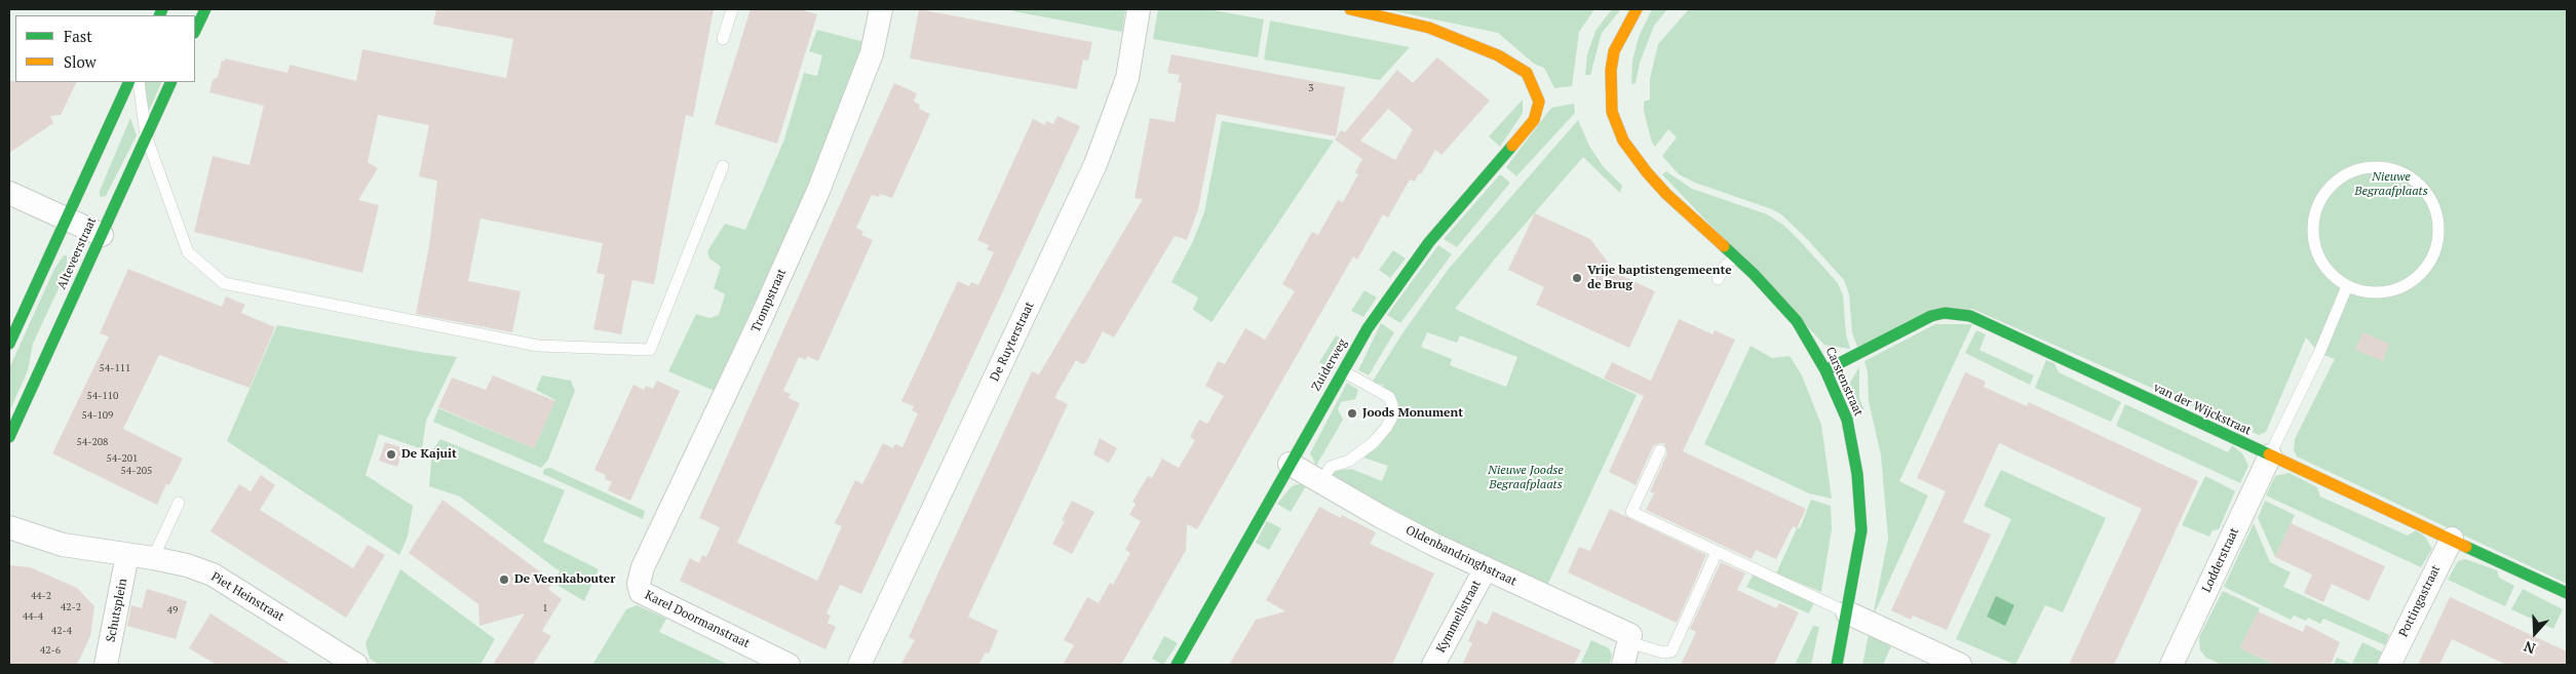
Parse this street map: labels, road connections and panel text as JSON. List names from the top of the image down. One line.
{"streets":{"street":["Alteveerstraat","Trompstraat","De Ruyterstraat","Zuiderweg","Carstenstraat","van der Wijckstraat","Oldenbandringhstraat","Lodderstraat","Piet Heinstraat","Pottingastraat","Schutsplein","Kymmellstraat","Karel Doormanstraat"]},"crossings":[["Trompstraat","Karel Doormanstraat"],["Zuiderweg","Oldenbandringhstraat"],["Carstenstraat","van der Wijckstraat"],["van der Wijckstraat","Lodderstraat"],["van der Wijckstraat","Pottingastraat"],["Oldenbandringhstraat","Kymmellstraat"],["Piet Heinstraat","Schutsplein"]],"parks":["Nieuwe Begraafplaats","Nieuwe Joodse Begraafplaats"],"places":["Vrije baptistengemeente de Brug","Joods Monument","De Kajuit","De Veenkabouter"],"house_numbers":["3","54-111","54-110","54-109","54-208","54-201","54-205","44-2","42-2","1","49","44-4","42-4","42-6"],"legend":["Fast","Slow"],"north":"bottom"}
